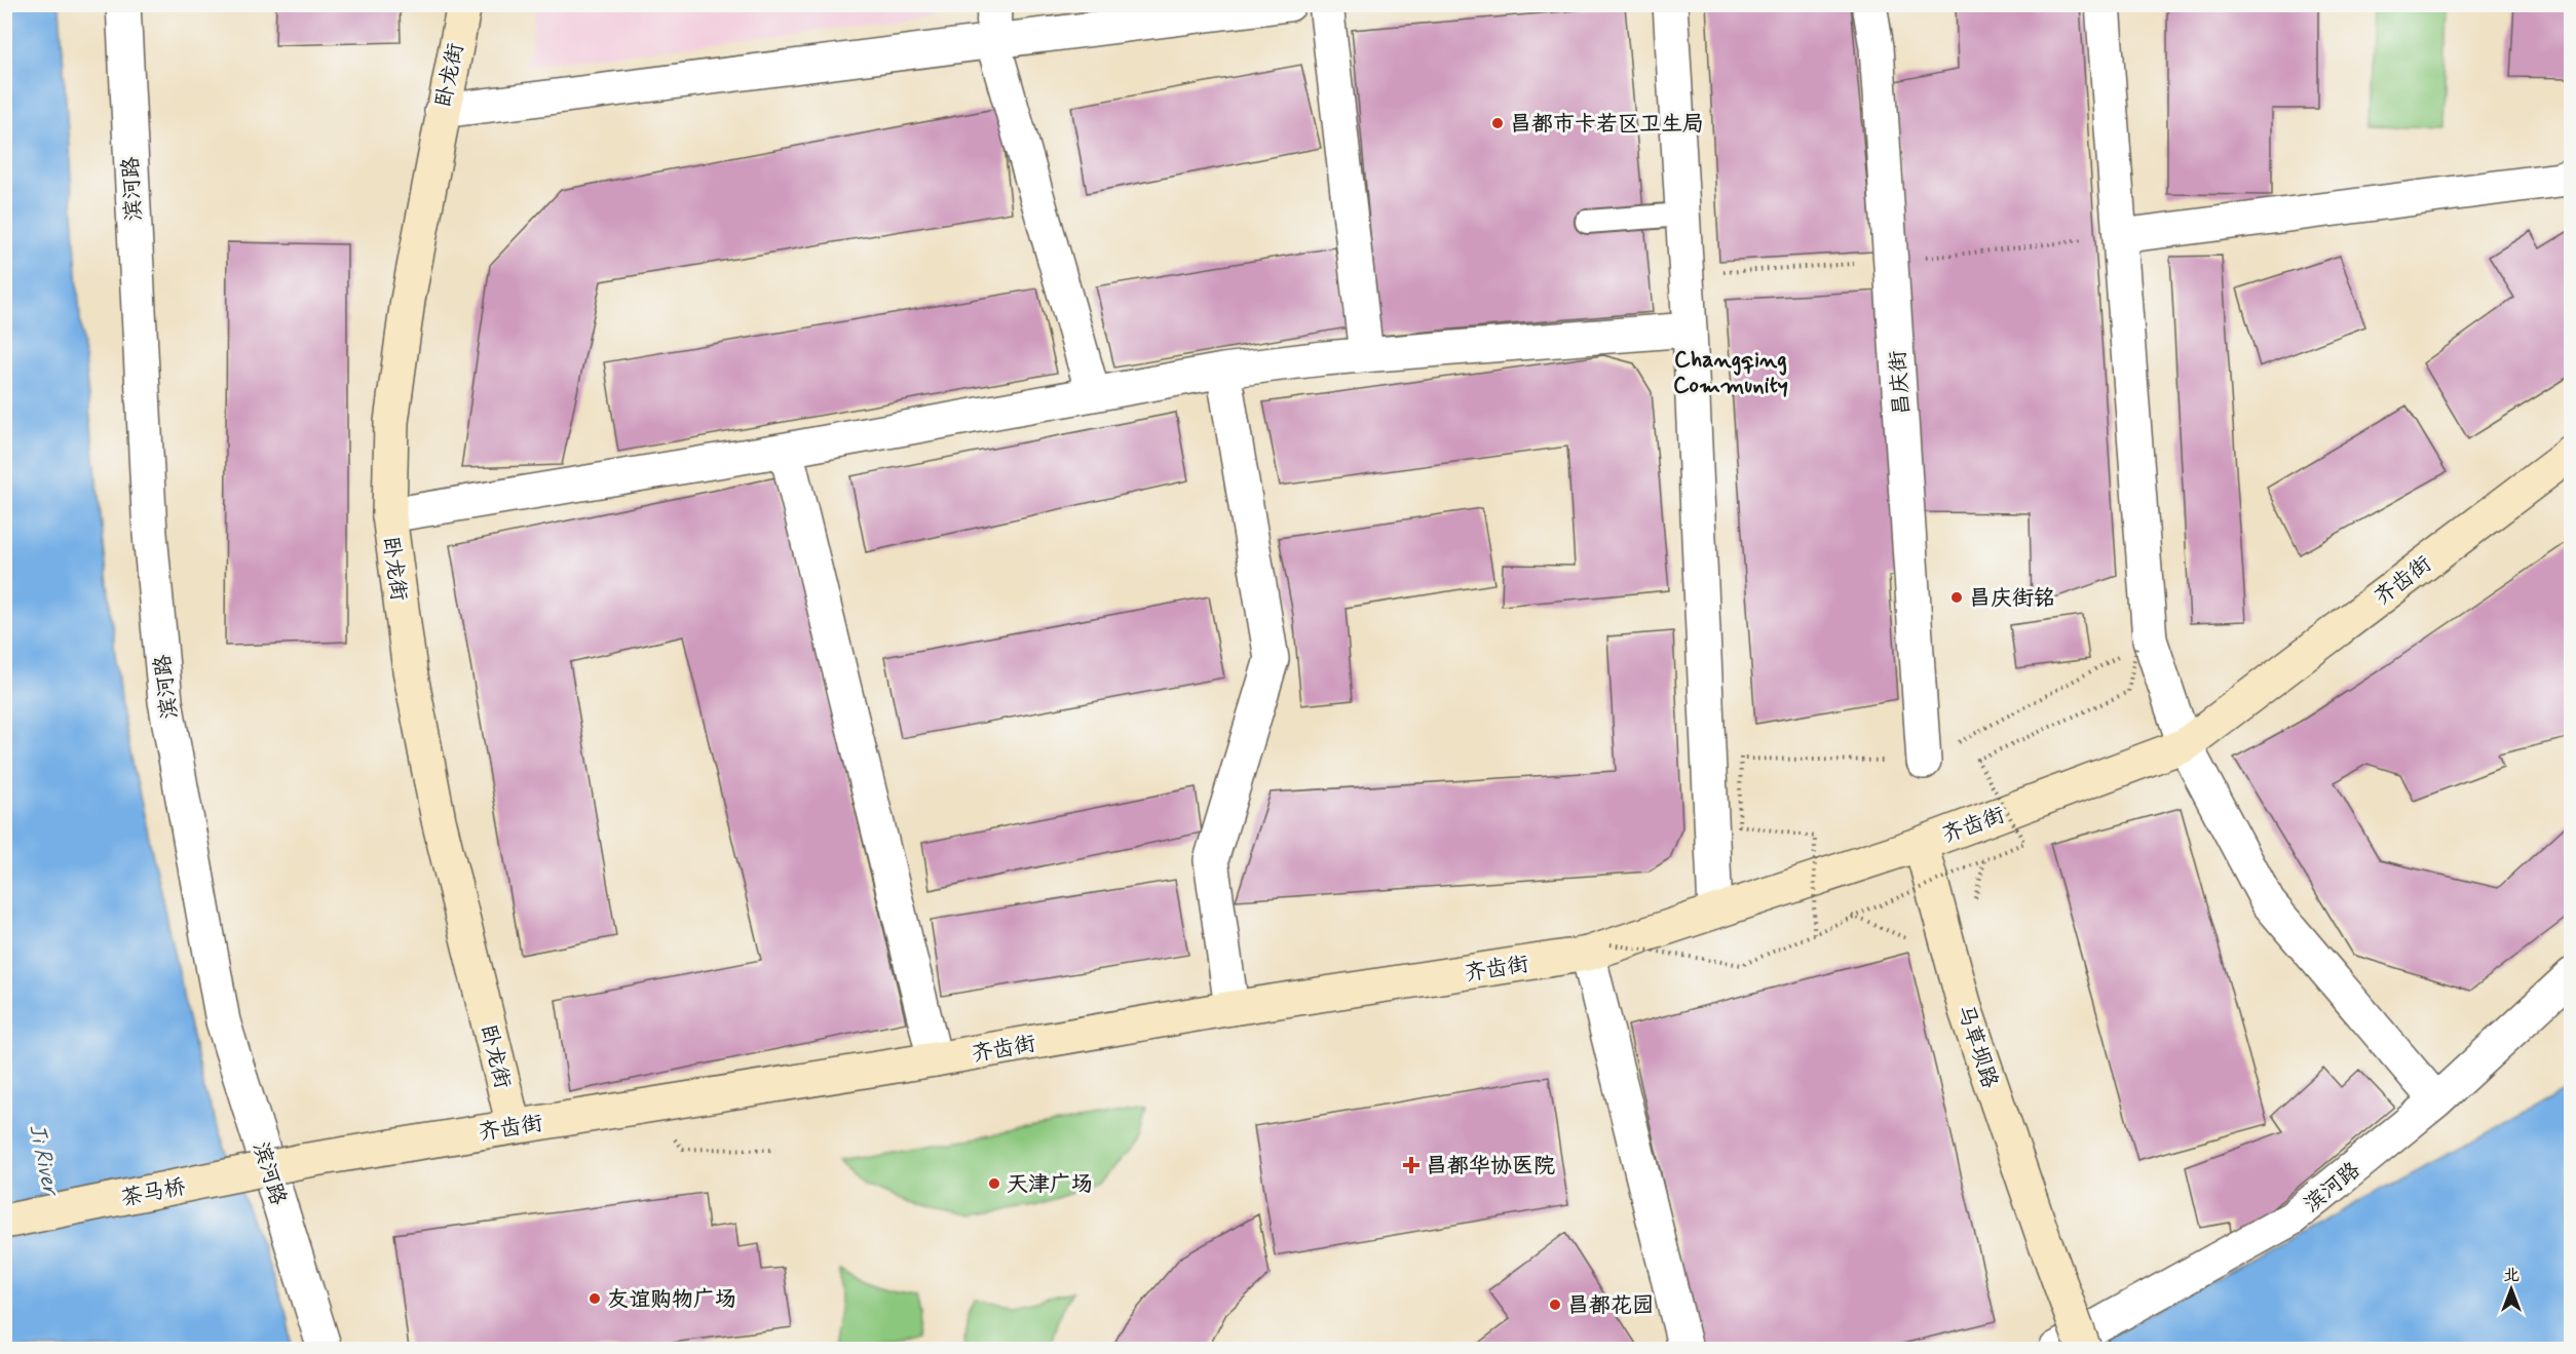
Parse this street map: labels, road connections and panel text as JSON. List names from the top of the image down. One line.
{"streets":{"main road":["卧龙街","齐齿街","马草坝路","茶马桥"],"street":["滨河路","昌庆街"]},"crossings":[["卧龙街","齐齿街"],["齐齿街","马草坝路"],["齐齿街","茶马桥"]],"districts":["Changqing Community"],"water":["Ji River"],"places":{"other":["昌都市卡若区卫生局","昌庆街铭","天津广场","友谊购物广场","昌都花园"],"health":["昌都华协医院"]},"north":"top"}
